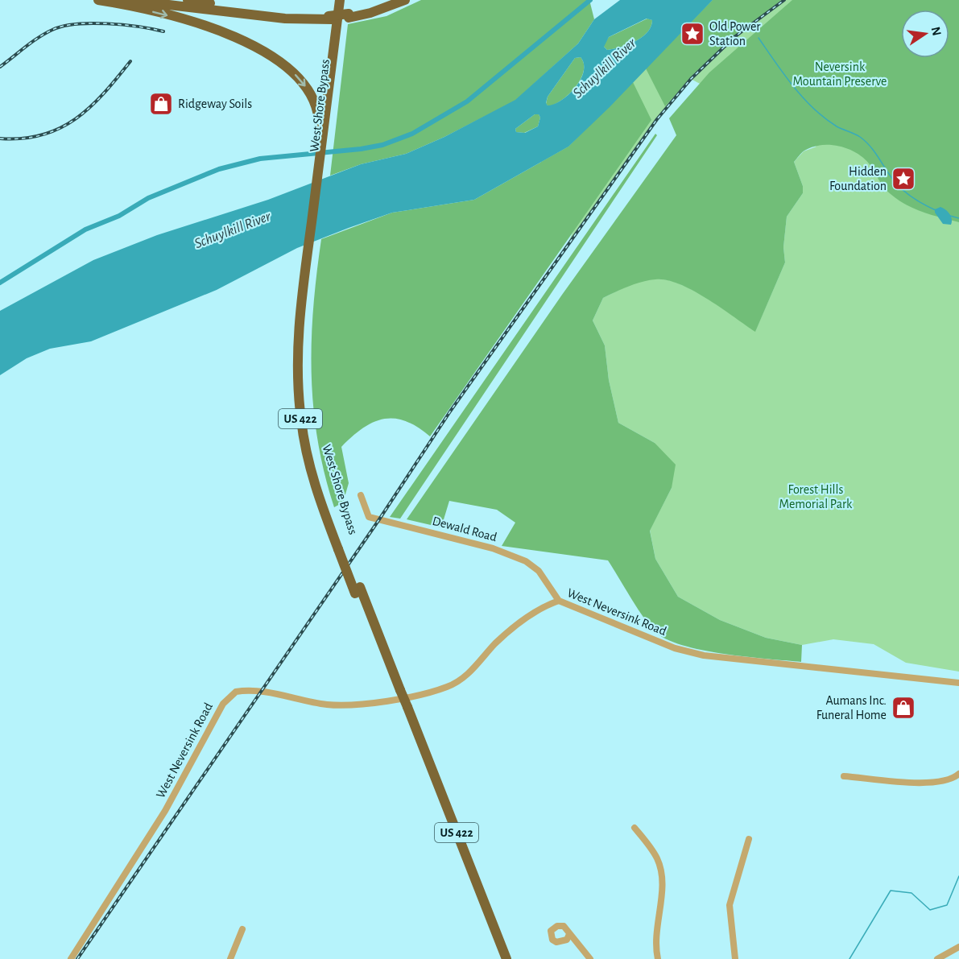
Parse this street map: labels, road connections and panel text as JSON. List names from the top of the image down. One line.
{"streets":{"highway":["West Shore Bypass","US 422"],"street":["Dewald Road","West Neversink Road"]},"crossings":[["Dewald Road","West Neversink Road"]],"water":["Schuylkill River"],"parks":["Neversink Mountain Preserve","Forest Hills Memorial Park"],"places":{"place":["Old Power Station","Hidden Foundation"],"shop":["Ridgeway Soils","Aumans Inc. Funeral Home"]},"north":"right"}
